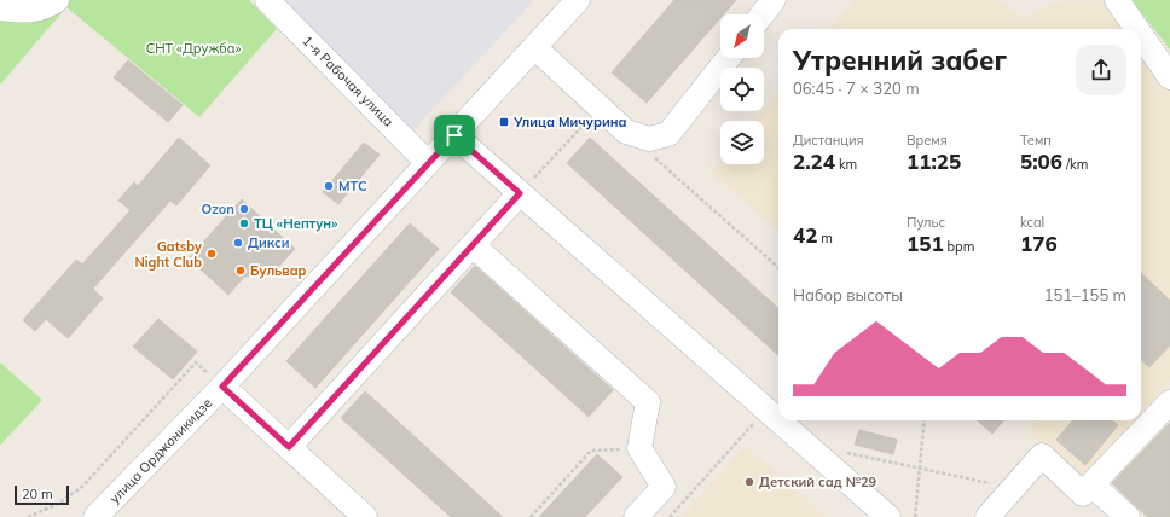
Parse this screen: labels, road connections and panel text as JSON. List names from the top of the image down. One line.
{"streets":{"street":["1-я Рабочая улица","улица Орджоникидзе"]},"crossings":[["1-я Рабочая улица","улица Орджоникидзе"]],"parks":["СНТ «Дружба»"],"places":{"transit":["Улица Мичурина"],"other":["МТС","Ozon","ТЦ «Нептун»","Дикси","Gatsby Night Club","Бульвар","Детский сад №29"]},"scale_bar":"20 m","north":"bottom left","page":{"heading":["Утренний забег","06:45 · 7 × 320 m"],"stats":[["Дистанция","2.24 km"],["Время","11:25"],["Темп","5:06 /km"],["42 m"],["Пульс","151 bpm"],["kcal","176"]],"chart":["Набор высоты","151–155 m"],"scale":"20 m"}}
